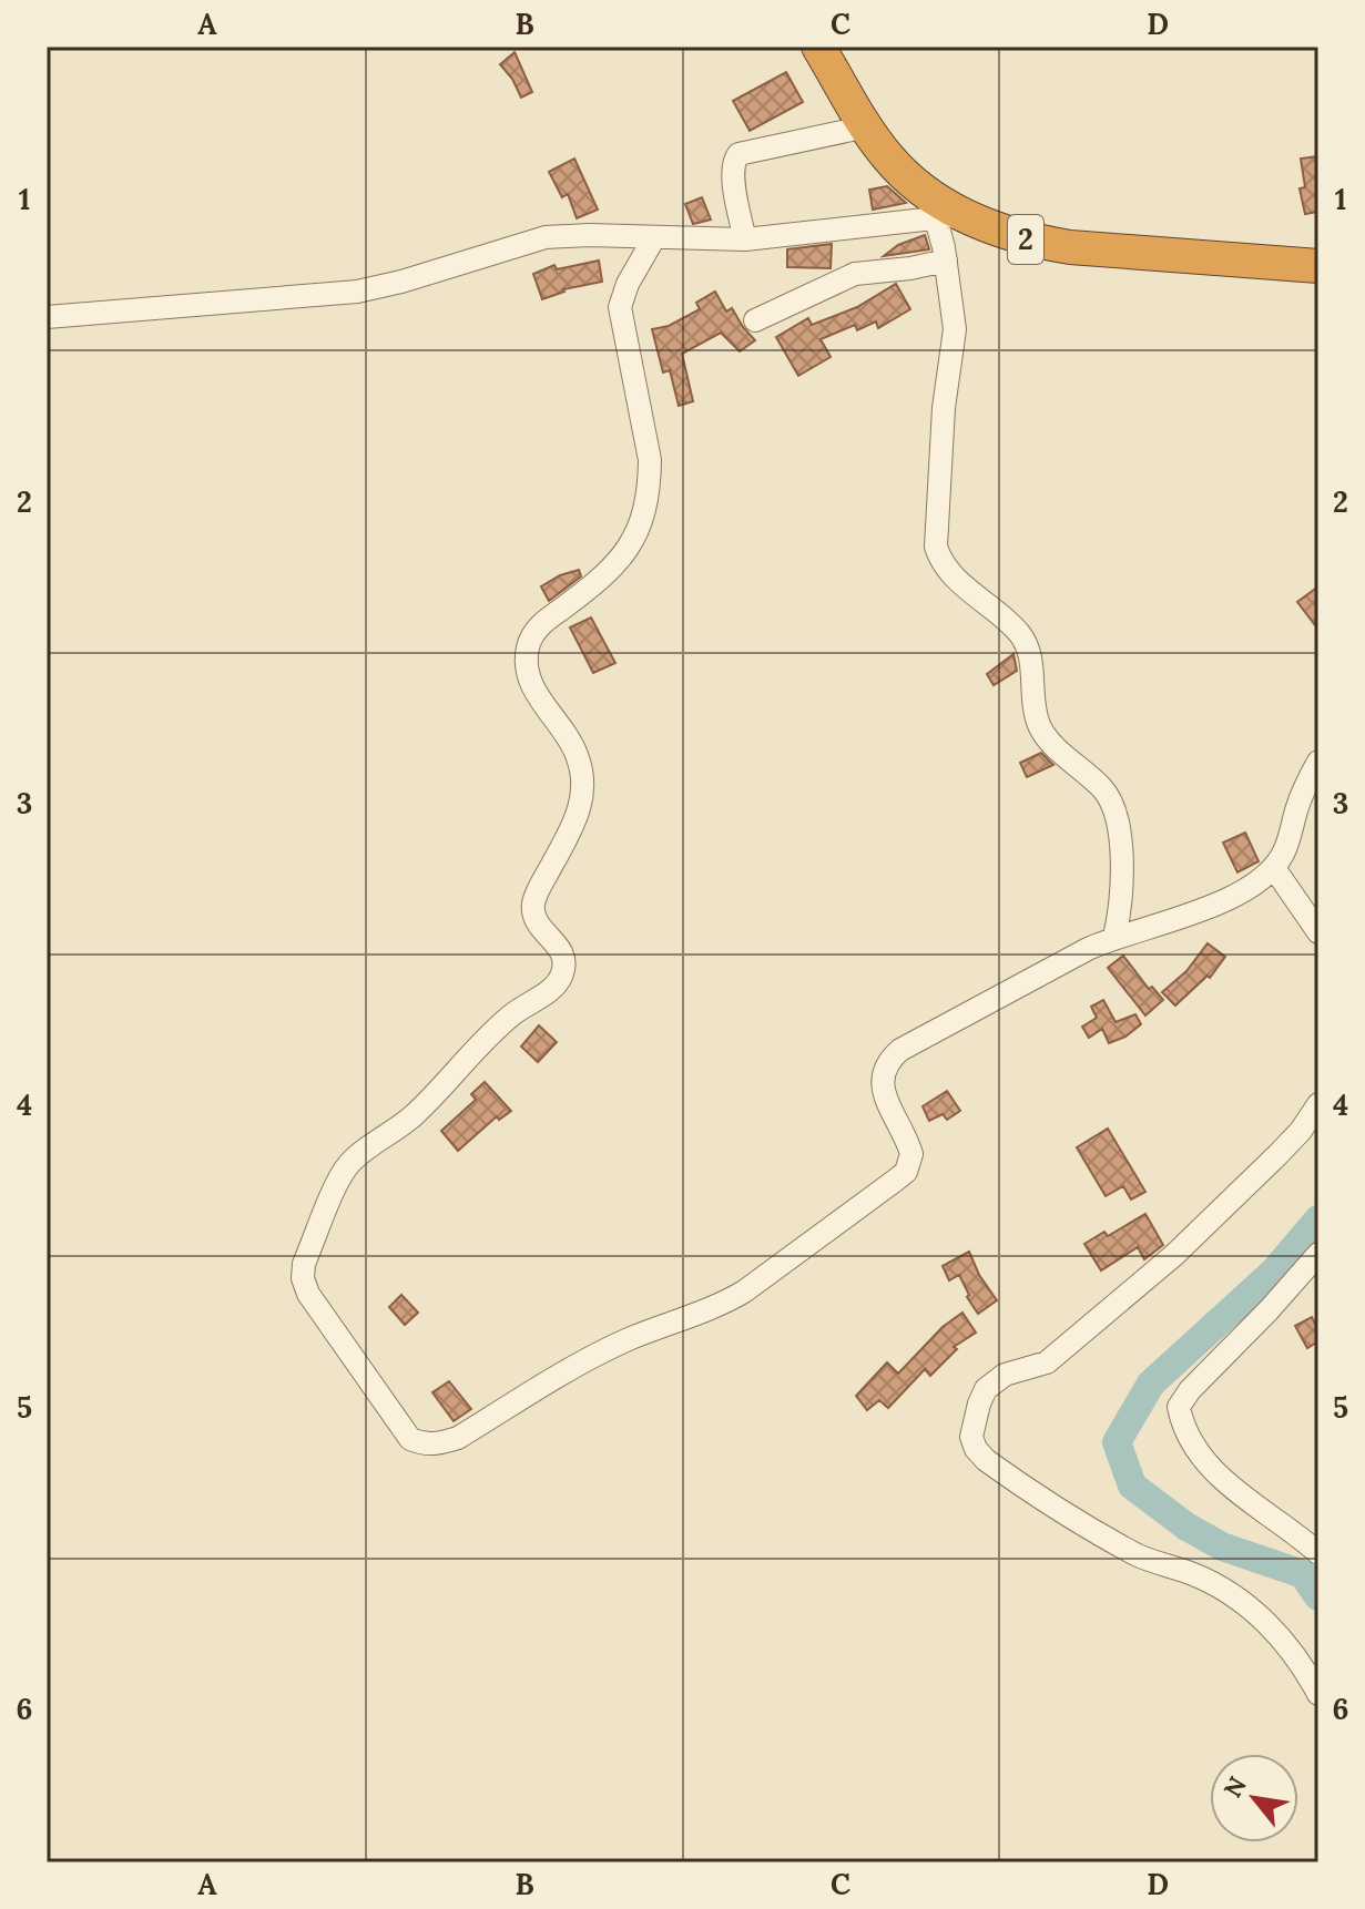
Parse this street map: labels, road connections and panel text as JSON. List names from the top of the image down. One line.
{"streets":{"highway":["2"]},"north":"top left","grid":{"columns":["A","B","C","D"],"rows":["1","2","3","4","5","6"]}}
